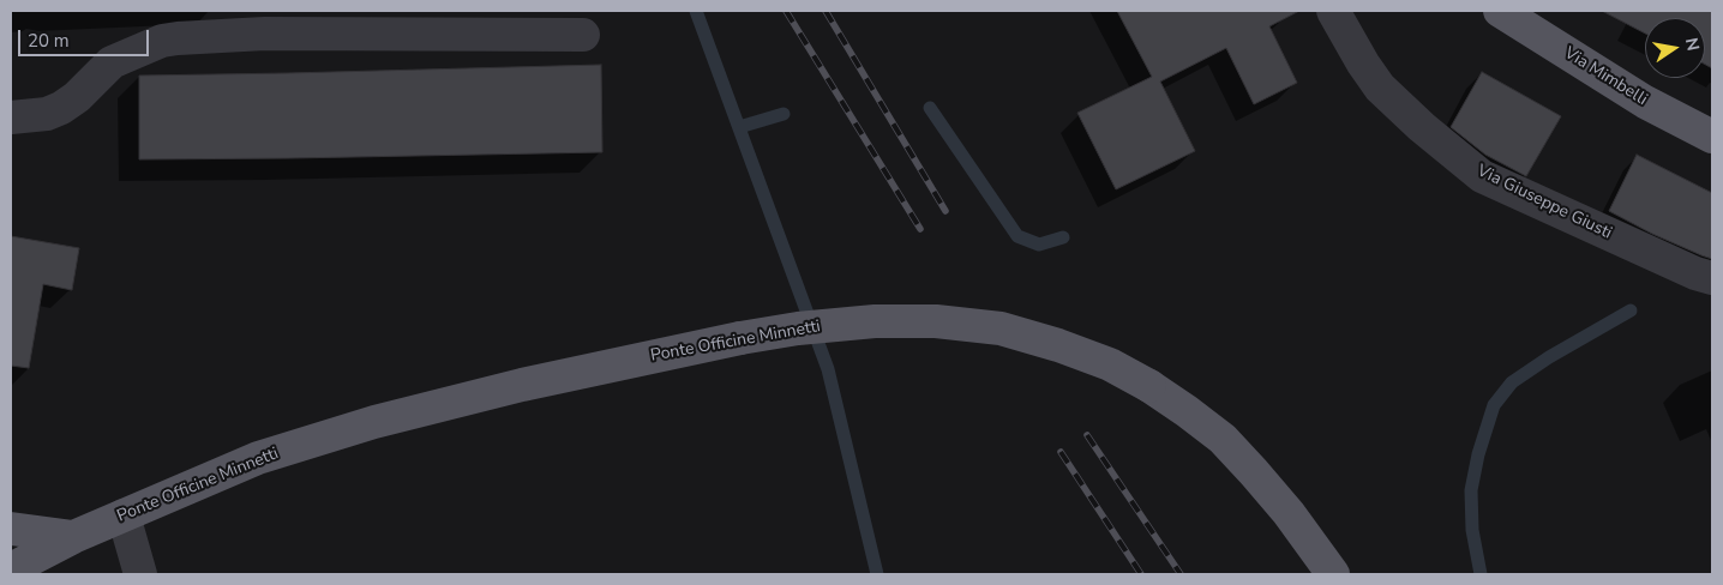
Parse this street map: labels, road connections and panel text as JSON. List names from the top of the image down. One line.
{"streets":{"main road":["Via Mimbelli","Ponte Officine Minnetti"],"street":["Via Giuseppe Giusti"]},"scale_bar":"20 m","north":"right"}
